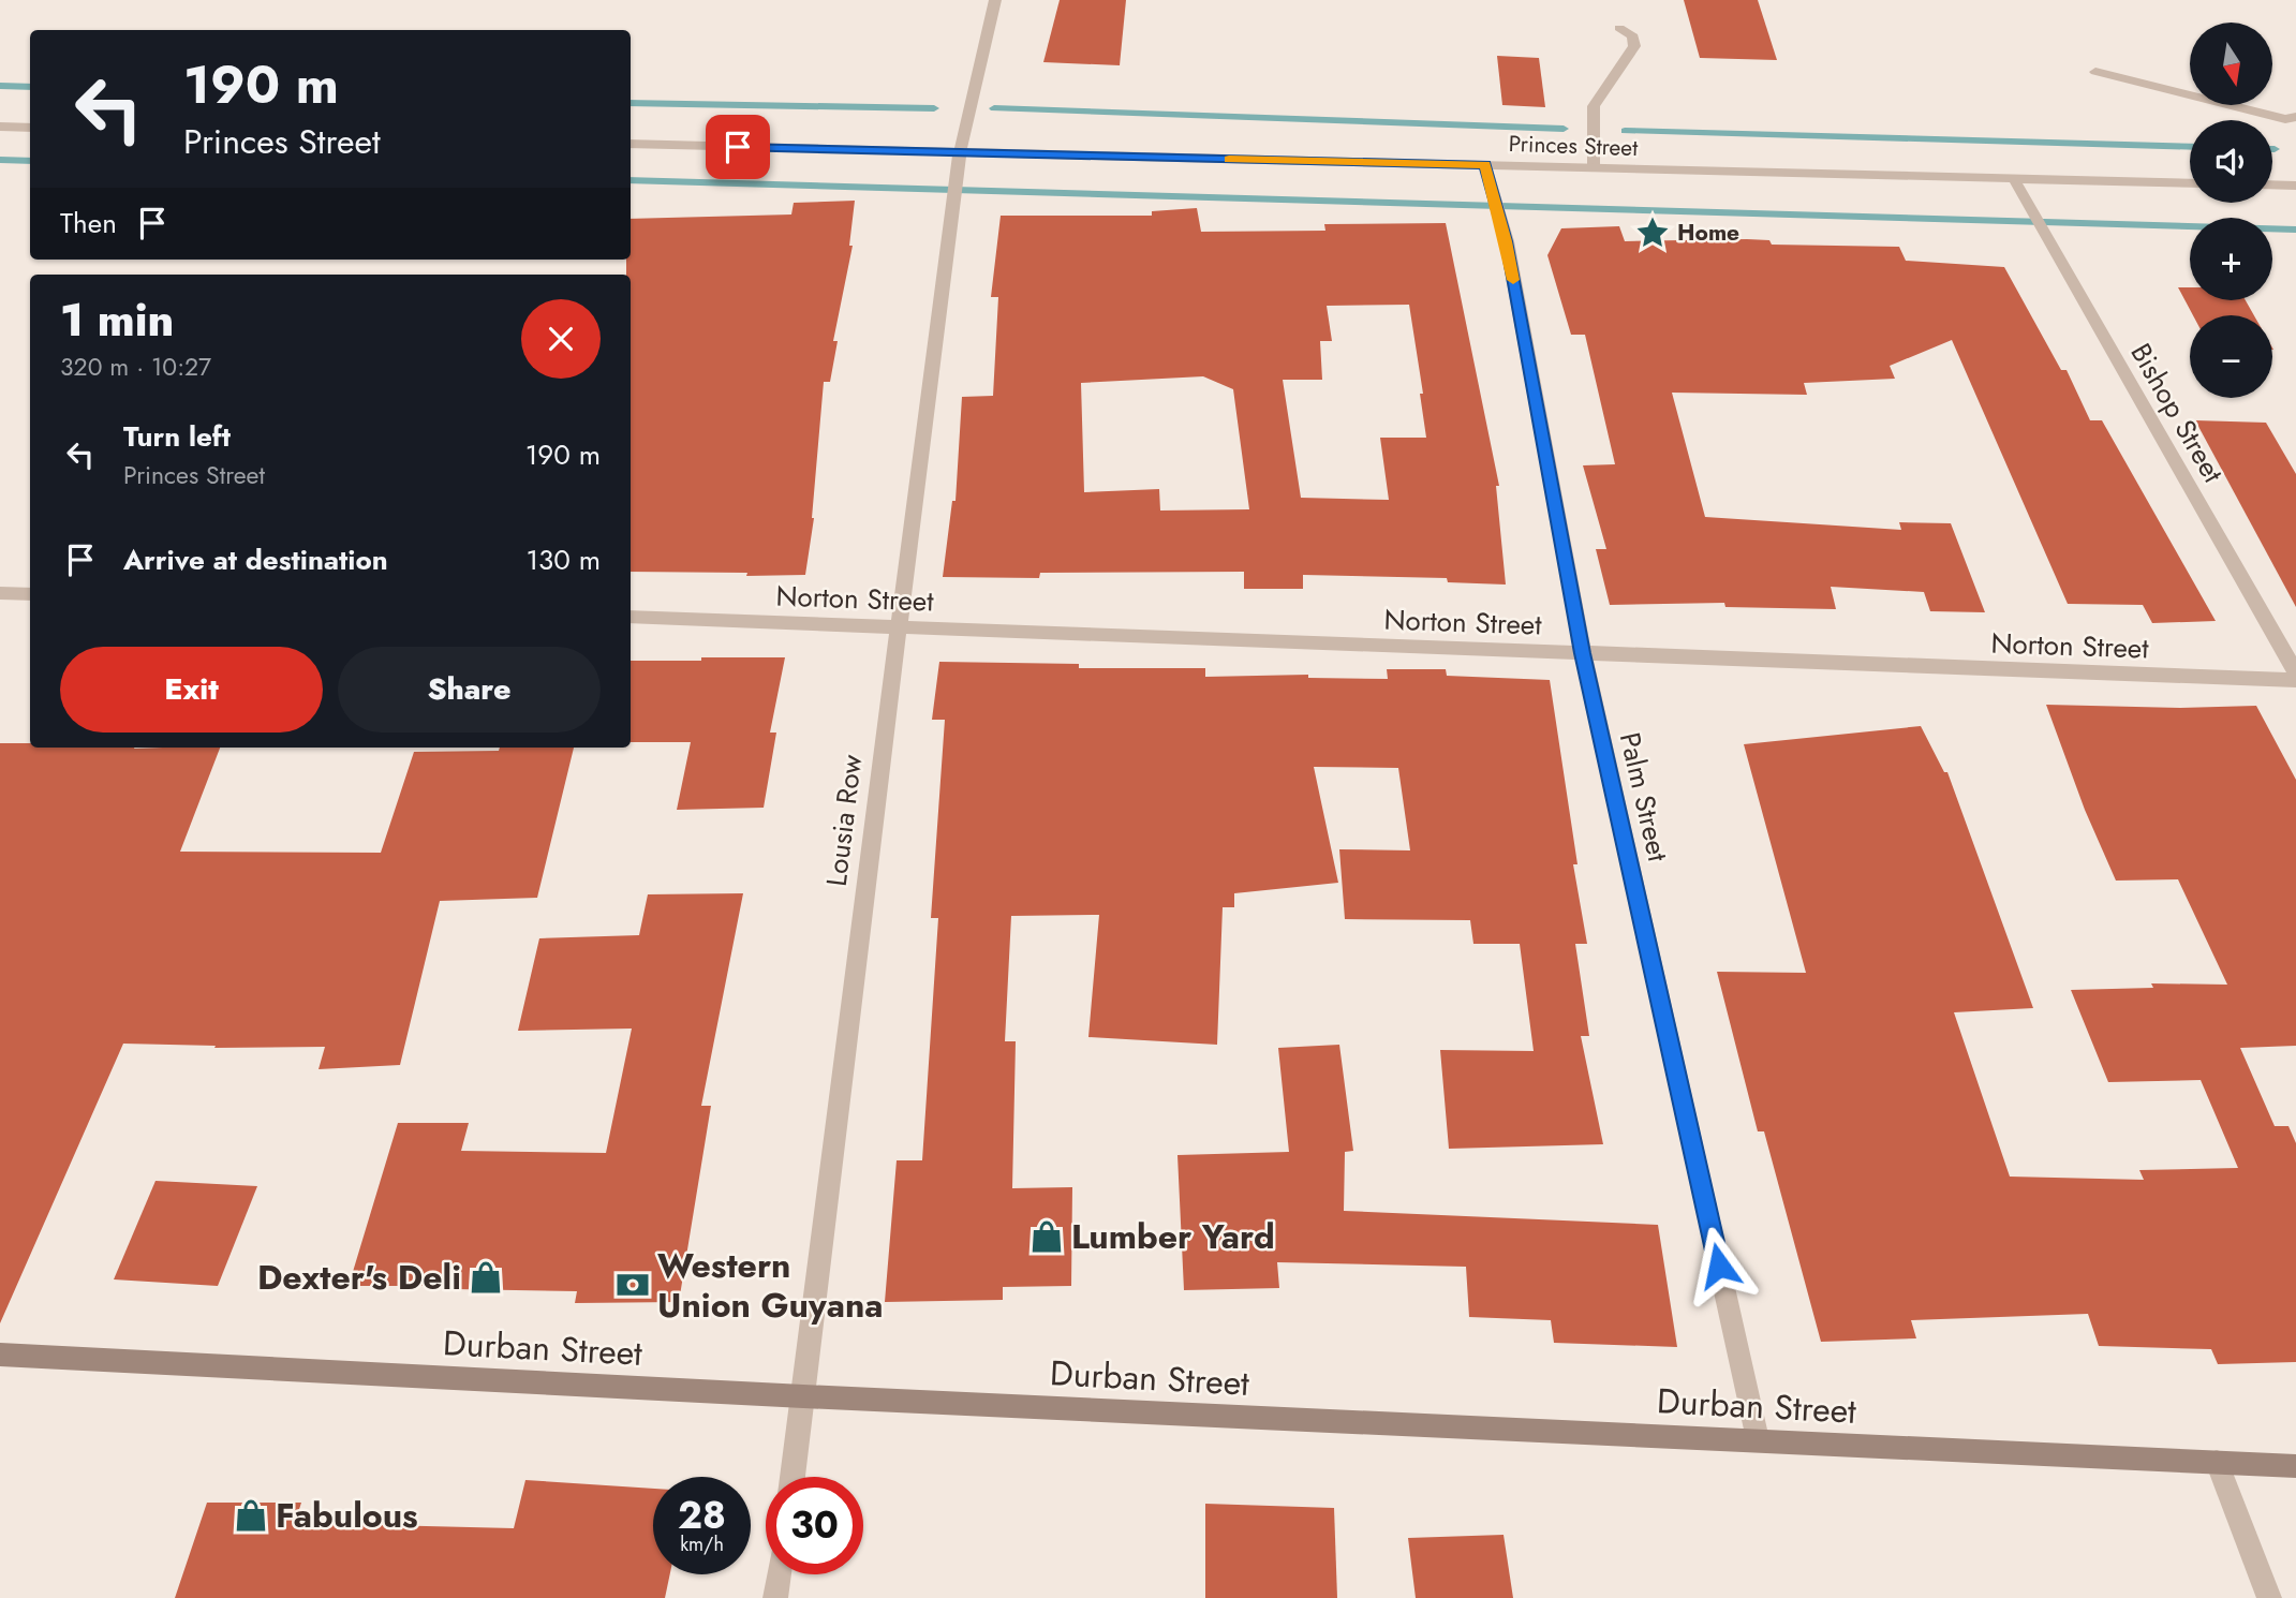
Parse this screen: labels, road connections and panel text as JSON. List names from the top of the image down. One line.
{"streets":{"street":["Princes Street","Bishop Street","Norton Street","Palm Street","Lousia Row","Durban Street"]},"crossings":[["Princes Street","Bishop Street"],["Princes Street","Palm Street"],["Princes Street","Lousia Row"],["Norton Street","Palm Street"],["Norton Street","Lousia Row"],["Palm Street","Durban Street"],["Lousia Row","Durban Street"]],"places":{"place":["Home"],"shop":["Lumber Yard","Dexter's Deli","Fabulous"],"bank":["Western Union Guyana"]},"north":"bottom","page":{"map_buttons":["+","−"],"turn":["190 m","Princes Street"],"then":"Then","heading":["1 min","320 m · 10:27"],"list":[{"name":"Turn left","note":"Princes Street","value":"190 m"},{"name":"Arrive at destination","value":"130 m"}],"buttons":["Exit","Share"],"speed":"28 km/h","limit":"30"}}
